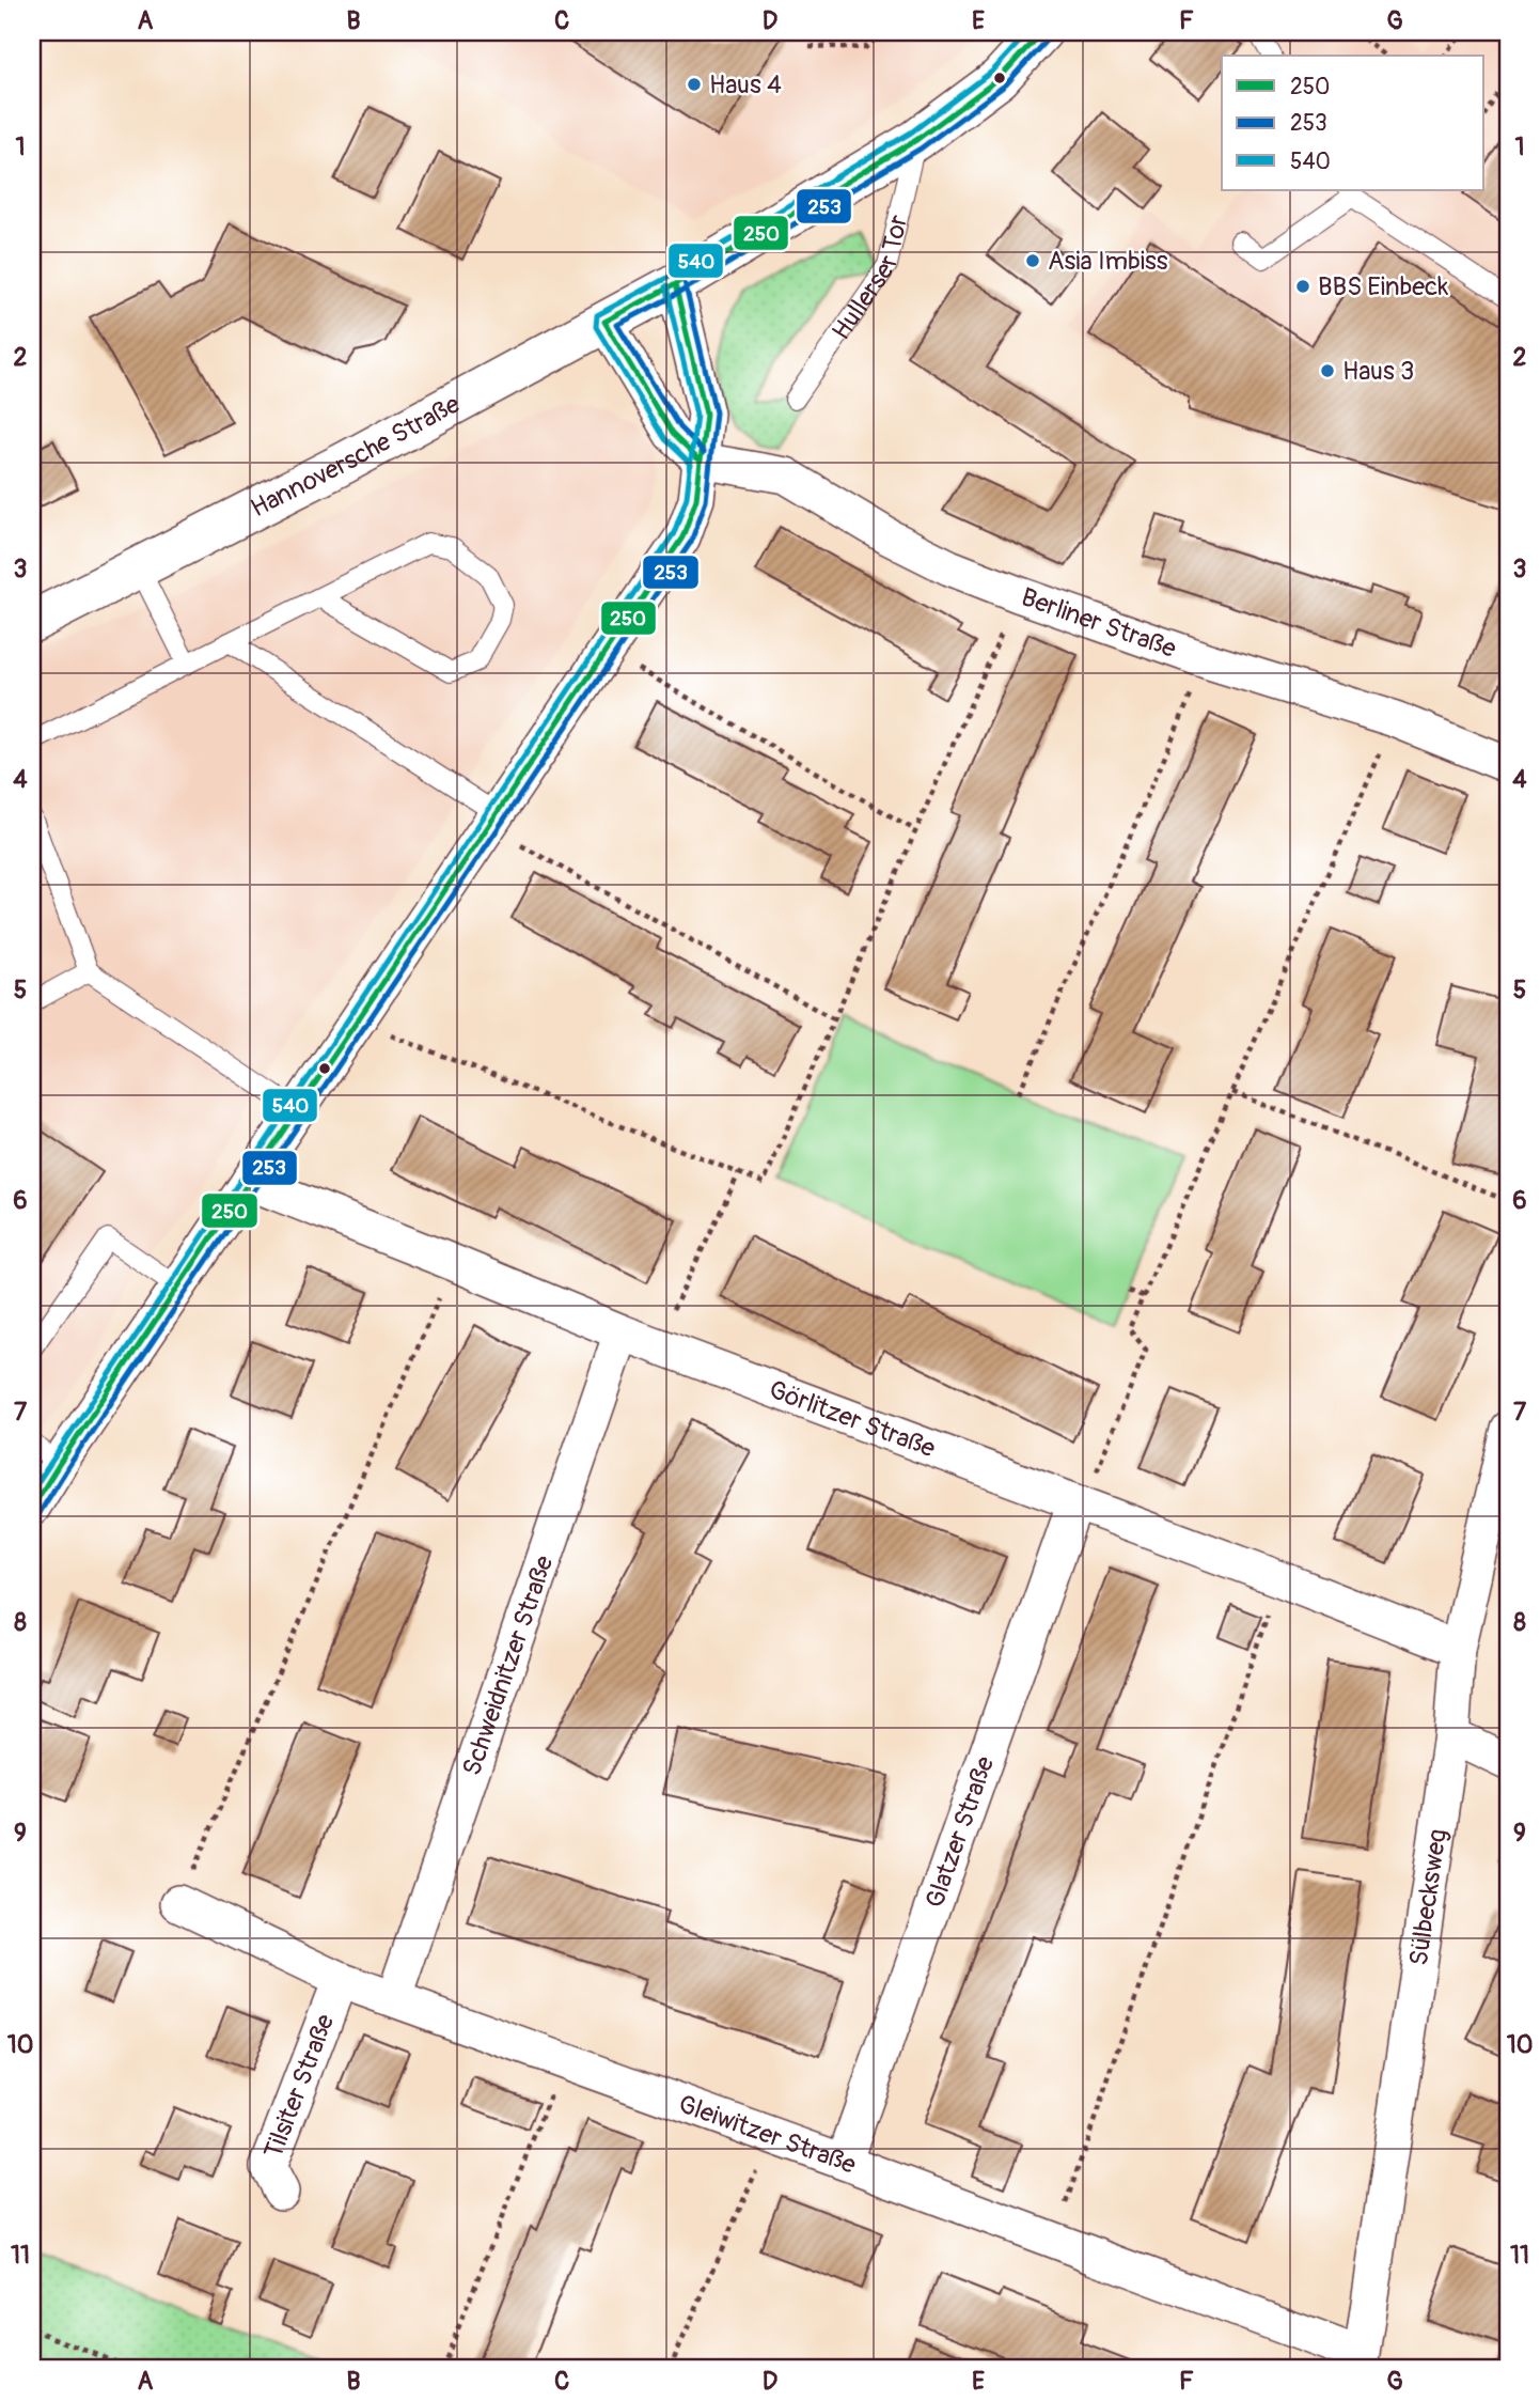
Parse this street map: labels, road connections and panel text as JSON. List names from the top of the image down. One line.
{"streets":{"main road":["Hullerser Tor","Hannoversche Straße"],"street":["Berliner Straße","Görlitzer Straße","Schweidnitzer Straße","Glatzer Straße","Sülbecksweg","Tilsiter Straße","Gleiwitzer Straße"]},"crossings":[["Hullerser Tor","Hannoversche Straße"],["Görlitzer Straße","Schweidnitzer Straße"],["Görlitzer Straße","Glatzer Straße"],["Görlitzer Straße","Sülbecksweg"],["Schweidnitzer Straße","Gleiwitzer Straße"],["Glatzer Straße","Gleiwitzer Straße"],["Sülbecksweg","Gleiwitzer Straße"],["Tilsiter Straße","Gleiwitzer Straße"]],"places":["Haus 4","Asia Imbiss","BBS Einbeck","Haus 3"],"lines":["transit line 250","transit line 540","transit line 253"],"legend":["250","253","540"],"grid":{"columns":["A","B","C","D","E","F","G"],"rows":["1","2","3","4","5","6","7","8","9","10","11"]}}
